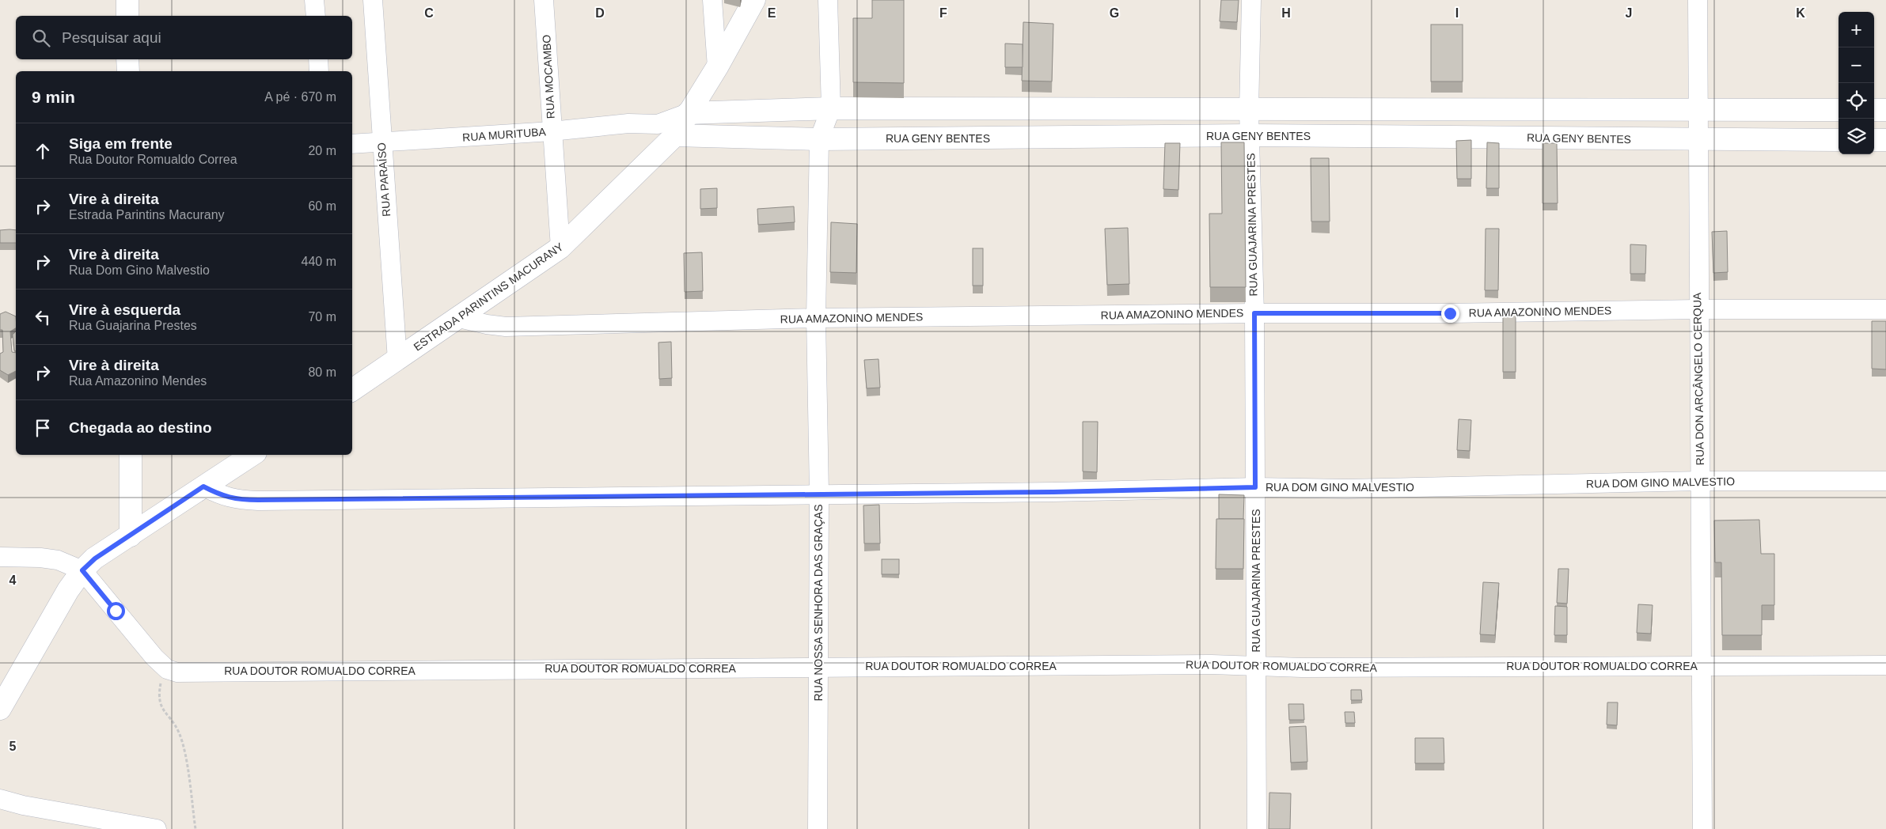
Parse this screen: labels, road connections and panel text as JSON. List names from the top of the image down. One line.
{"streets":{"street":["RUA MOCAMBO","RUA MURITUBA","RUA GENY BENTES","RUA PARAÍSO","RUA GUAJARINA PRESTES","ESTRADA PARINTINS MACURANY","RUA AMAZONINO MENDES","RUA DON ARCÂNGELO CERQUA","RUA DOM GINO MALVESTIO","RUA NOSSA SENHORA DAS GRAÇAS","RUA DOUTOR ROMUALDO CORREA"]},"crossings":[["RUA MOCAMBO","RUA MURITUBA"],["RUA MOCAMBO","ESTRADA PARINTINS MACURANY"],["RUA MURITUBA","RUA GENY BENTES"],["RUA MURITUBA","RUA PARAÍSO"],["RUA MURITUBA","ESTRADA PARINTINS MACURANY"],["RUA GENY BENTES","RUA GUAJARINA PRESTES"],["RUA GENY BENTES","ESTRADA PARINTINS MACURANY"],["RUA GENY BENTES","RUA DON ARCÂNGELO CERQUA"],["RUA GENY BENTES","RUA NOSSA SENHORA DAS GRAÇAS"],["RUA PARAÍSO","ESTRADA PARINTINS MACURANY"],["RUA GUAJARINA PRESTES","RUA AMAZONINO MENDES"],["RUA GUAJARINA PRESTES","RUA DOM GINO MALVESTIO"],["RUA GUAJARINA PRESTES","RUA DOUTOR ROMUALDO CORREA"],["ESTRADA PARINTINS MACURANY","RUA AMAZONINO MENDES"],["RUA AMAZONINO MENDES","RUA DON ARCÂNGELO CERQUA"],["RUA AMAZONINO MENDES","RUA NOSSA SENHORA DAS GRAÇAS"],["RUA DON ARCÂNGELO CERQUA","RUA DOM GINO MALVESTIO"],["RUA DON ARCÂNGELO CERQUA","RUA DOUTOR ROMUALDO CORREA"],["RUA DOM GINO MALVESTIO","RUA NOSSA SENHORA DAS GRAÇAS"],["RUA NOSSA SENHORA DAS GRAÇAS","RUA DOUTOR ROMUALDO CORREA"]],"page":{"map_buttons":["+","−"],"search":"Pesquisar aqui","heading":["9 min","A pé · 670 m"],"list":[["Siga em frente","Rua Doutor Romualdo Correa","20 m"],["Vire à direita","Estrada Parintins Macurany","60 m"],["Vire à direita","Rua Dom Gino Malvestio","440 m"],["Vire à esquerda","Rua Guajarina Prestes","70 m"],["Vire à direita","Rua Amazonino Mendes","80 m"],"Chegada ao destino"]},"grid":{"columns":["C","D","E","F","G","H","I","J","K"],"rows":["4","5"]}}
